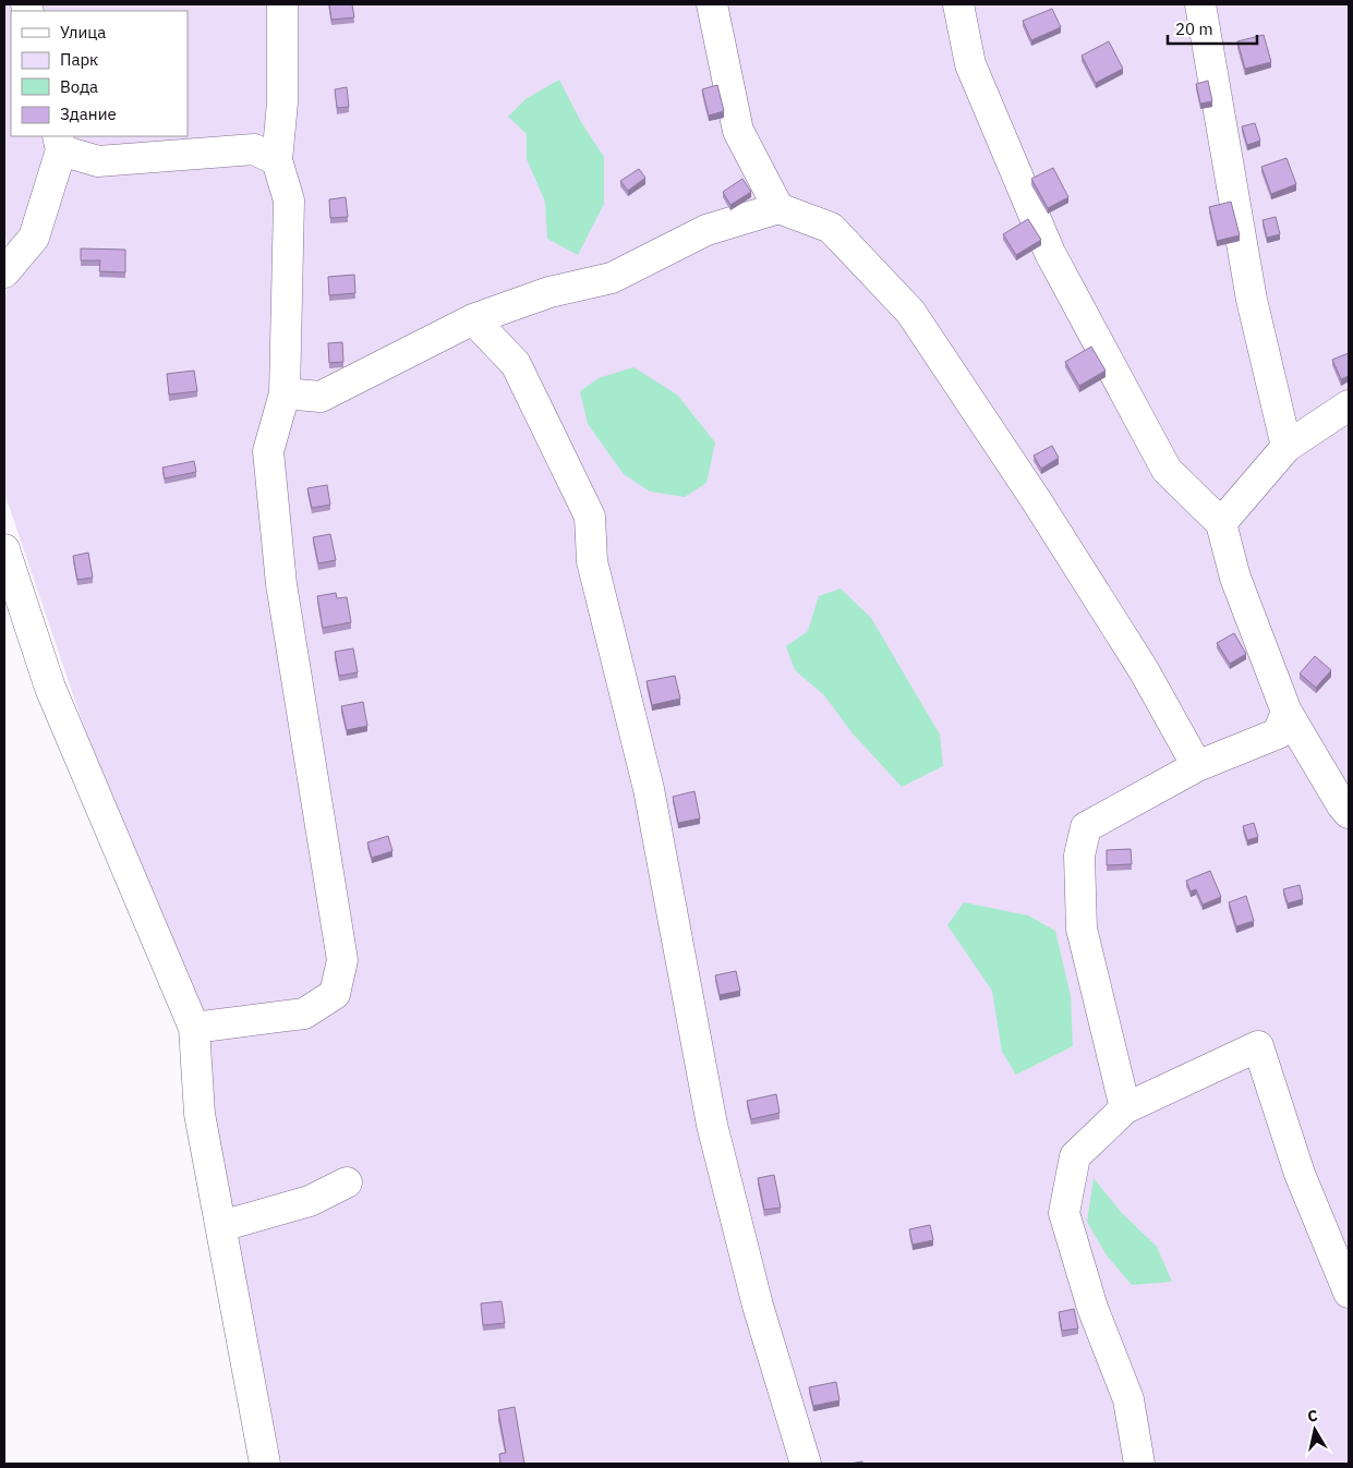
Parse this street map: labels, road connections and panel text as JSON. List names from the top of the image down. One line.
{"legend":["Улица","Парк","Вода","Здание"],"scale_bar":"20 m","north":"top"}
